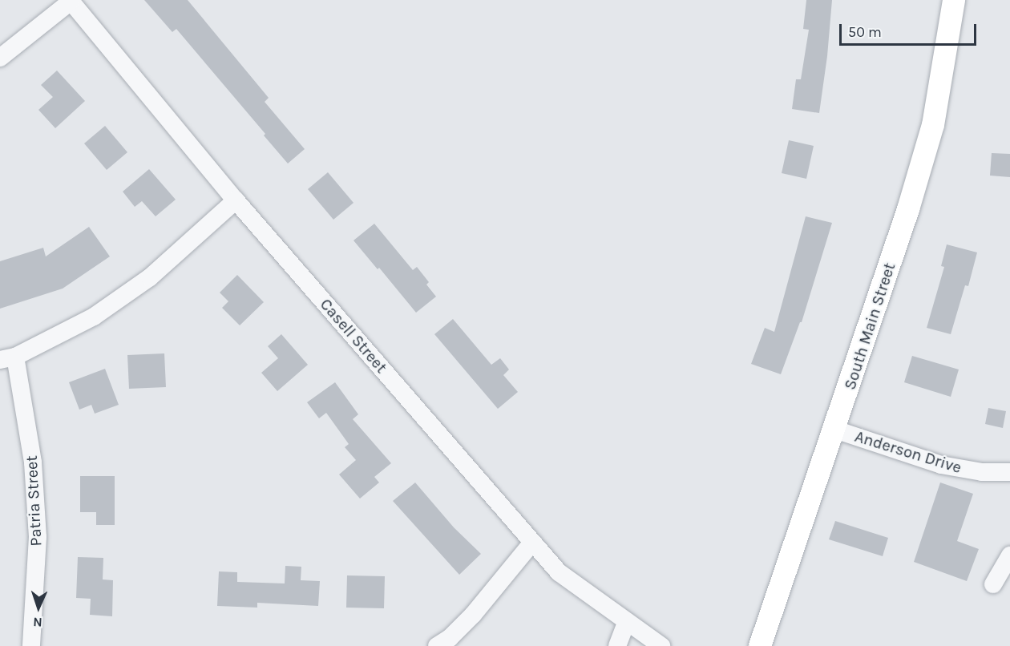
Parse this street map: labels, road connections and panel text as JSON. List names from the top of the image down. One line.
{"streets":{"main road":["South Main Street"],"street":["Casell Street","Anderson Drive","Patria Street"]},"crossings":[["South Main Street","Anderson Drive"]],"scale_bar":"50 m","north":"bottom"}
